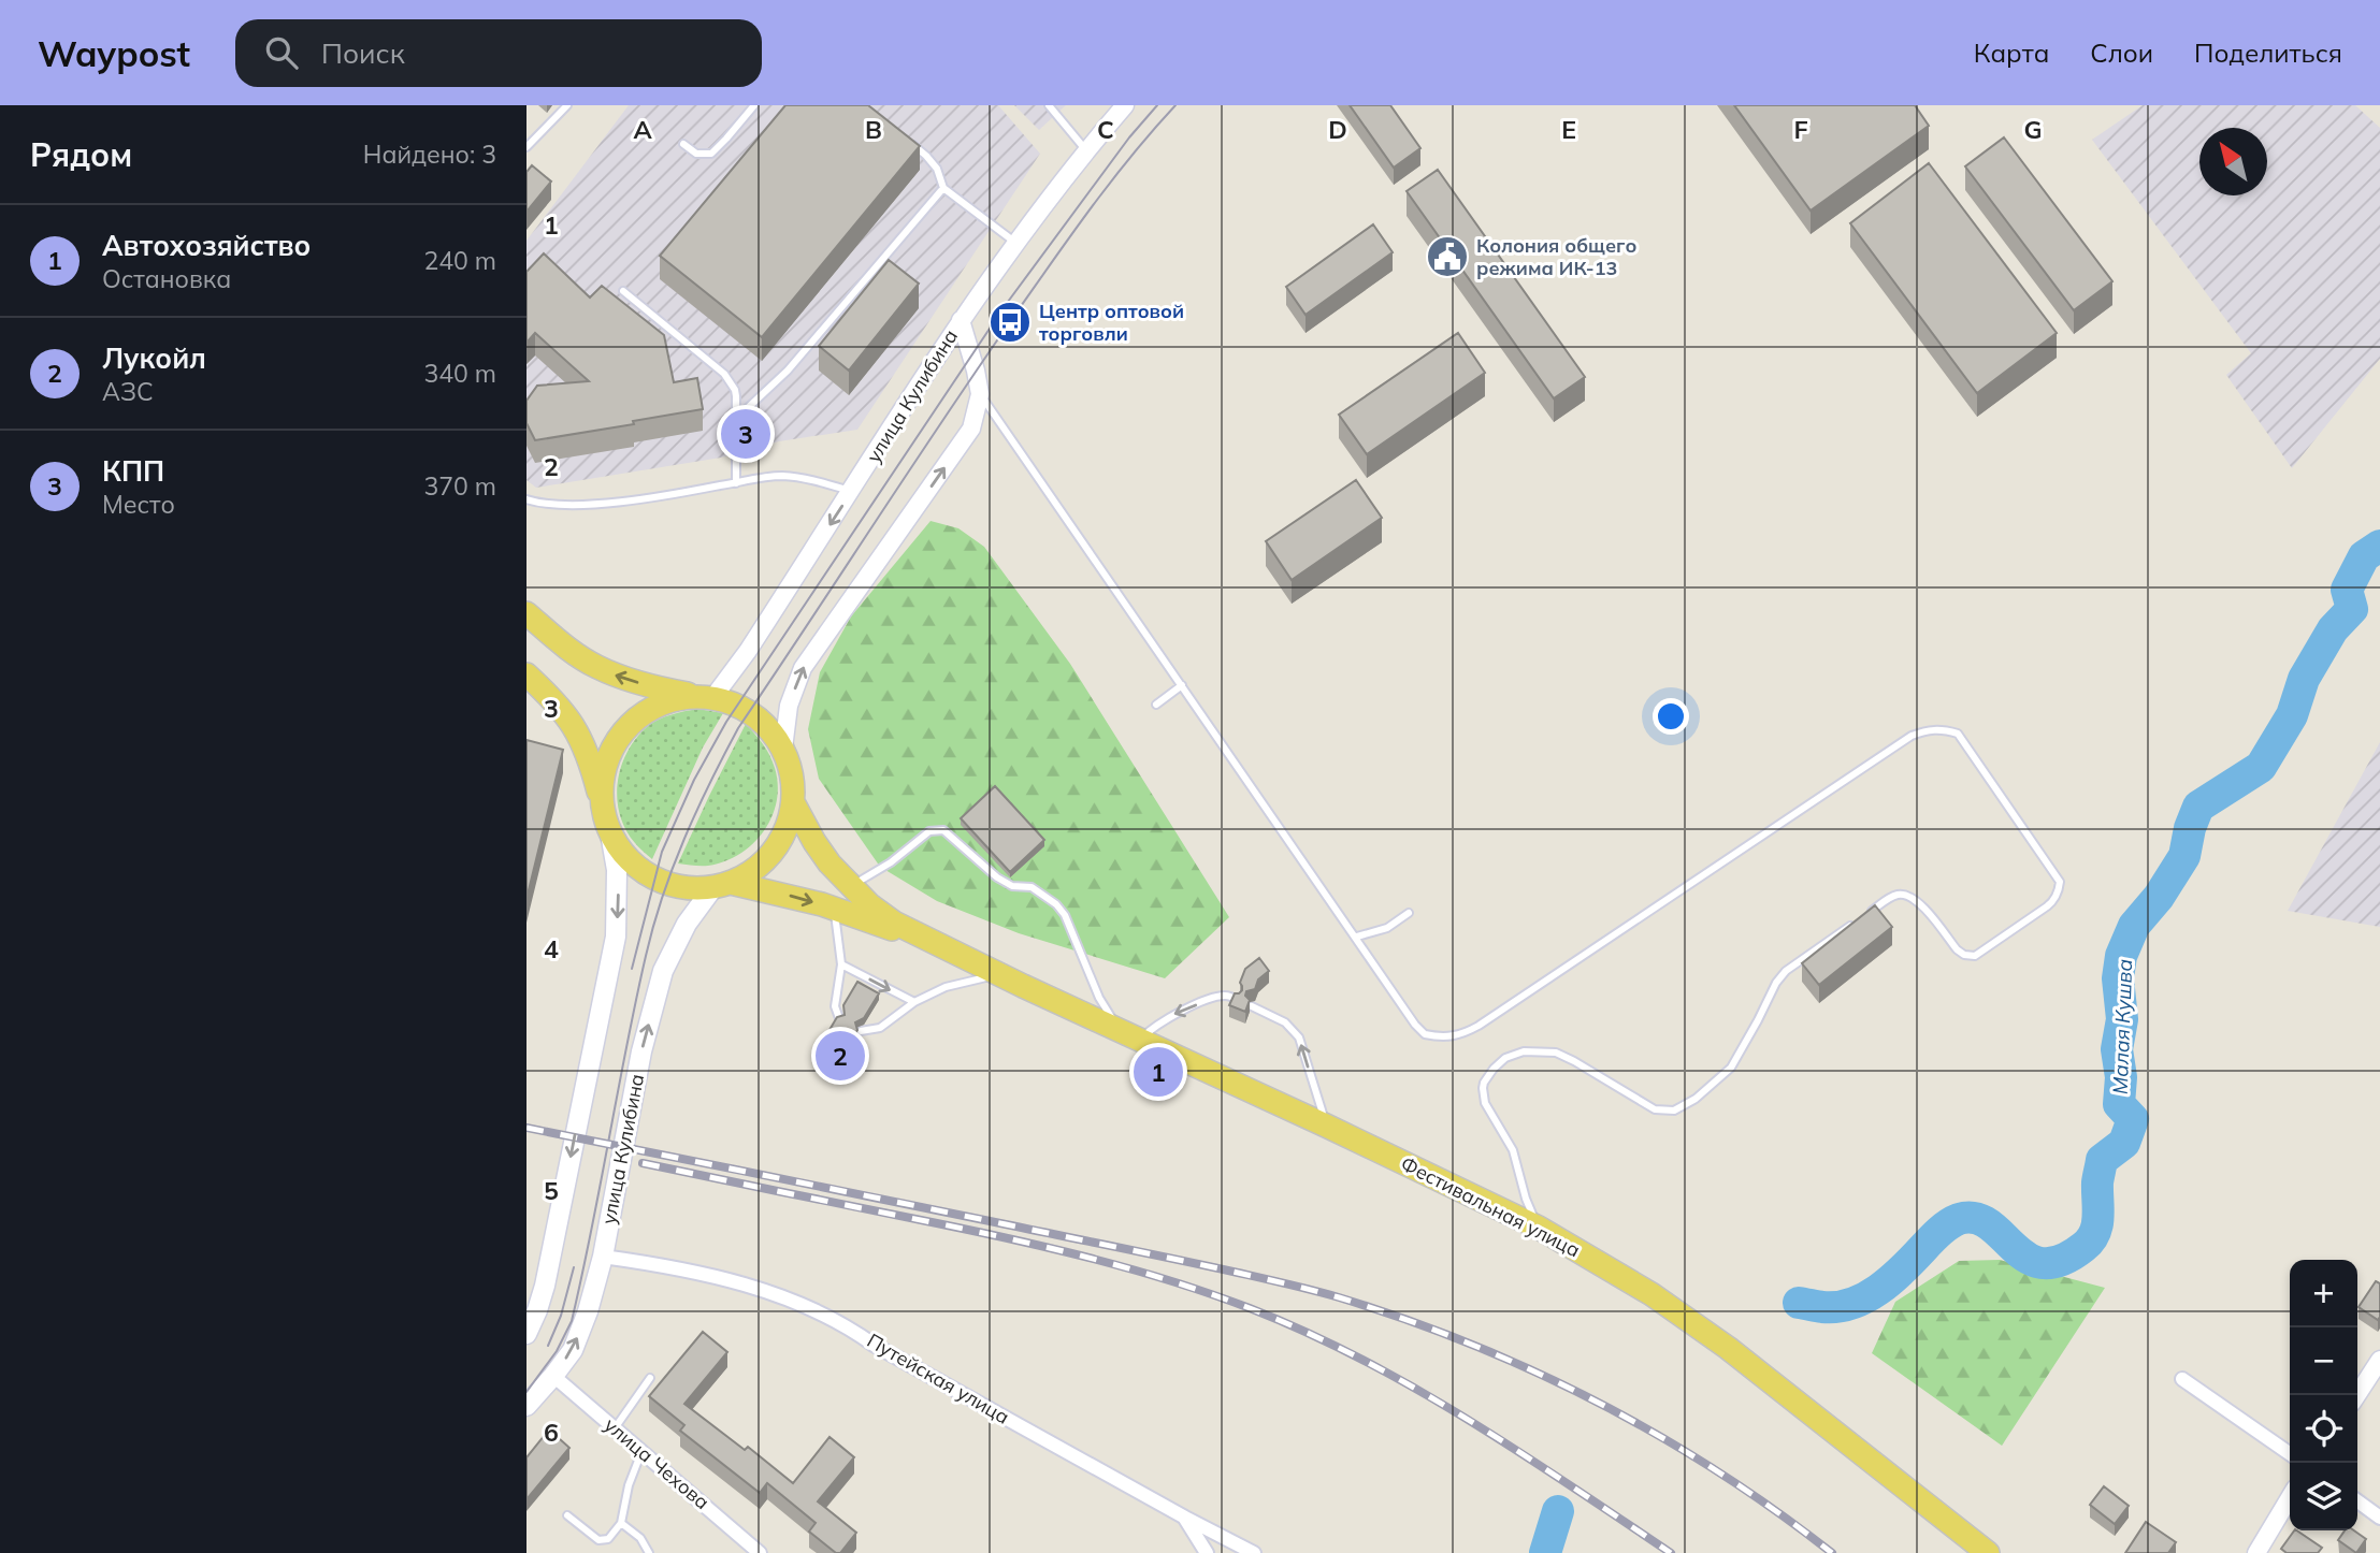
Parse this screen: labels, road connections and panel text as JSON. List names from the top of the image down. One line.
{"streets":{"main road":["улица Кулибина","Фестивальная улица"],"street":["Путейская улица","улица Чехова"]},"crossings":[["улица Кулибина","Фестивальная улица"],["улица Кулибина","Путейская улица"],["улица Кулибина","улица Чехова"]],"water":["Малая Кушва"],"places":{"public building":["Колония общего режима ИК-13"],"bus stop":["Центр оптовой торговли"]},"north":"top left","page":{"header":"Waypost","search":"Поиск","nav":["Карта","Слои","Поделиться"],"heading":["Рядом","Найдено: 3"],"list":[{"mark":"1","name":"Автохозяйство","note":"Остановка","value":"240 m"},{"mark":"2","name":"Лукойл","note":"АЗС","value":"340 m"},{"mark":"3","name":"КПП","note":"Место","value":"370 m"}],"pins":["3","2","1"],"map_buttons":["+","−"]},"grid":{"columns":["A","B","C","D","E","F","G"],"rows":["1","2","3","4","5","6"]}}
